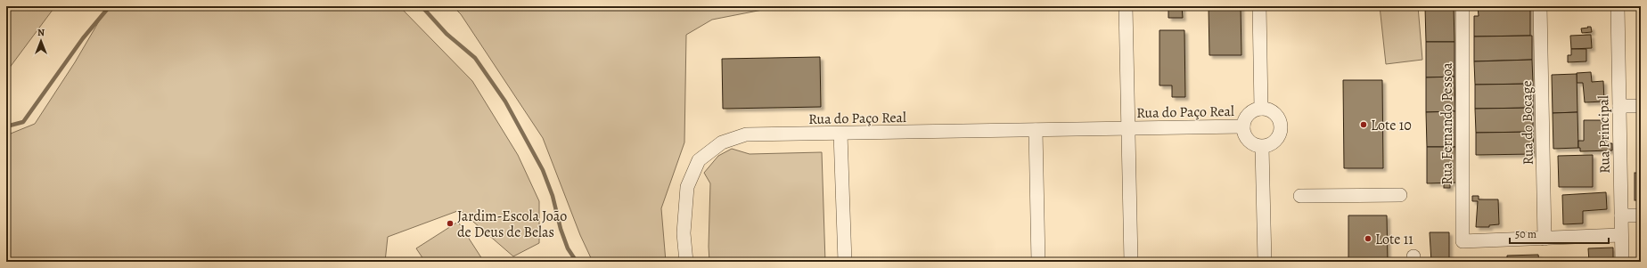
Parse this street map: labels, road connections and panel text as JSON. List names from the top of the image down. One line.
{"streets":{"street":["Rua do Paço Real","Rua do Bocage","Rua Fernando Pessoa","Rua Principal"]},"crossings":[["Rua do Bocage","Rua Fernando Pessoa"]],"places":["Lote 10","Jardim-Escola João de Deus de Belas","Lote 11"],"scale_bar":"50 m","north":"top"}
